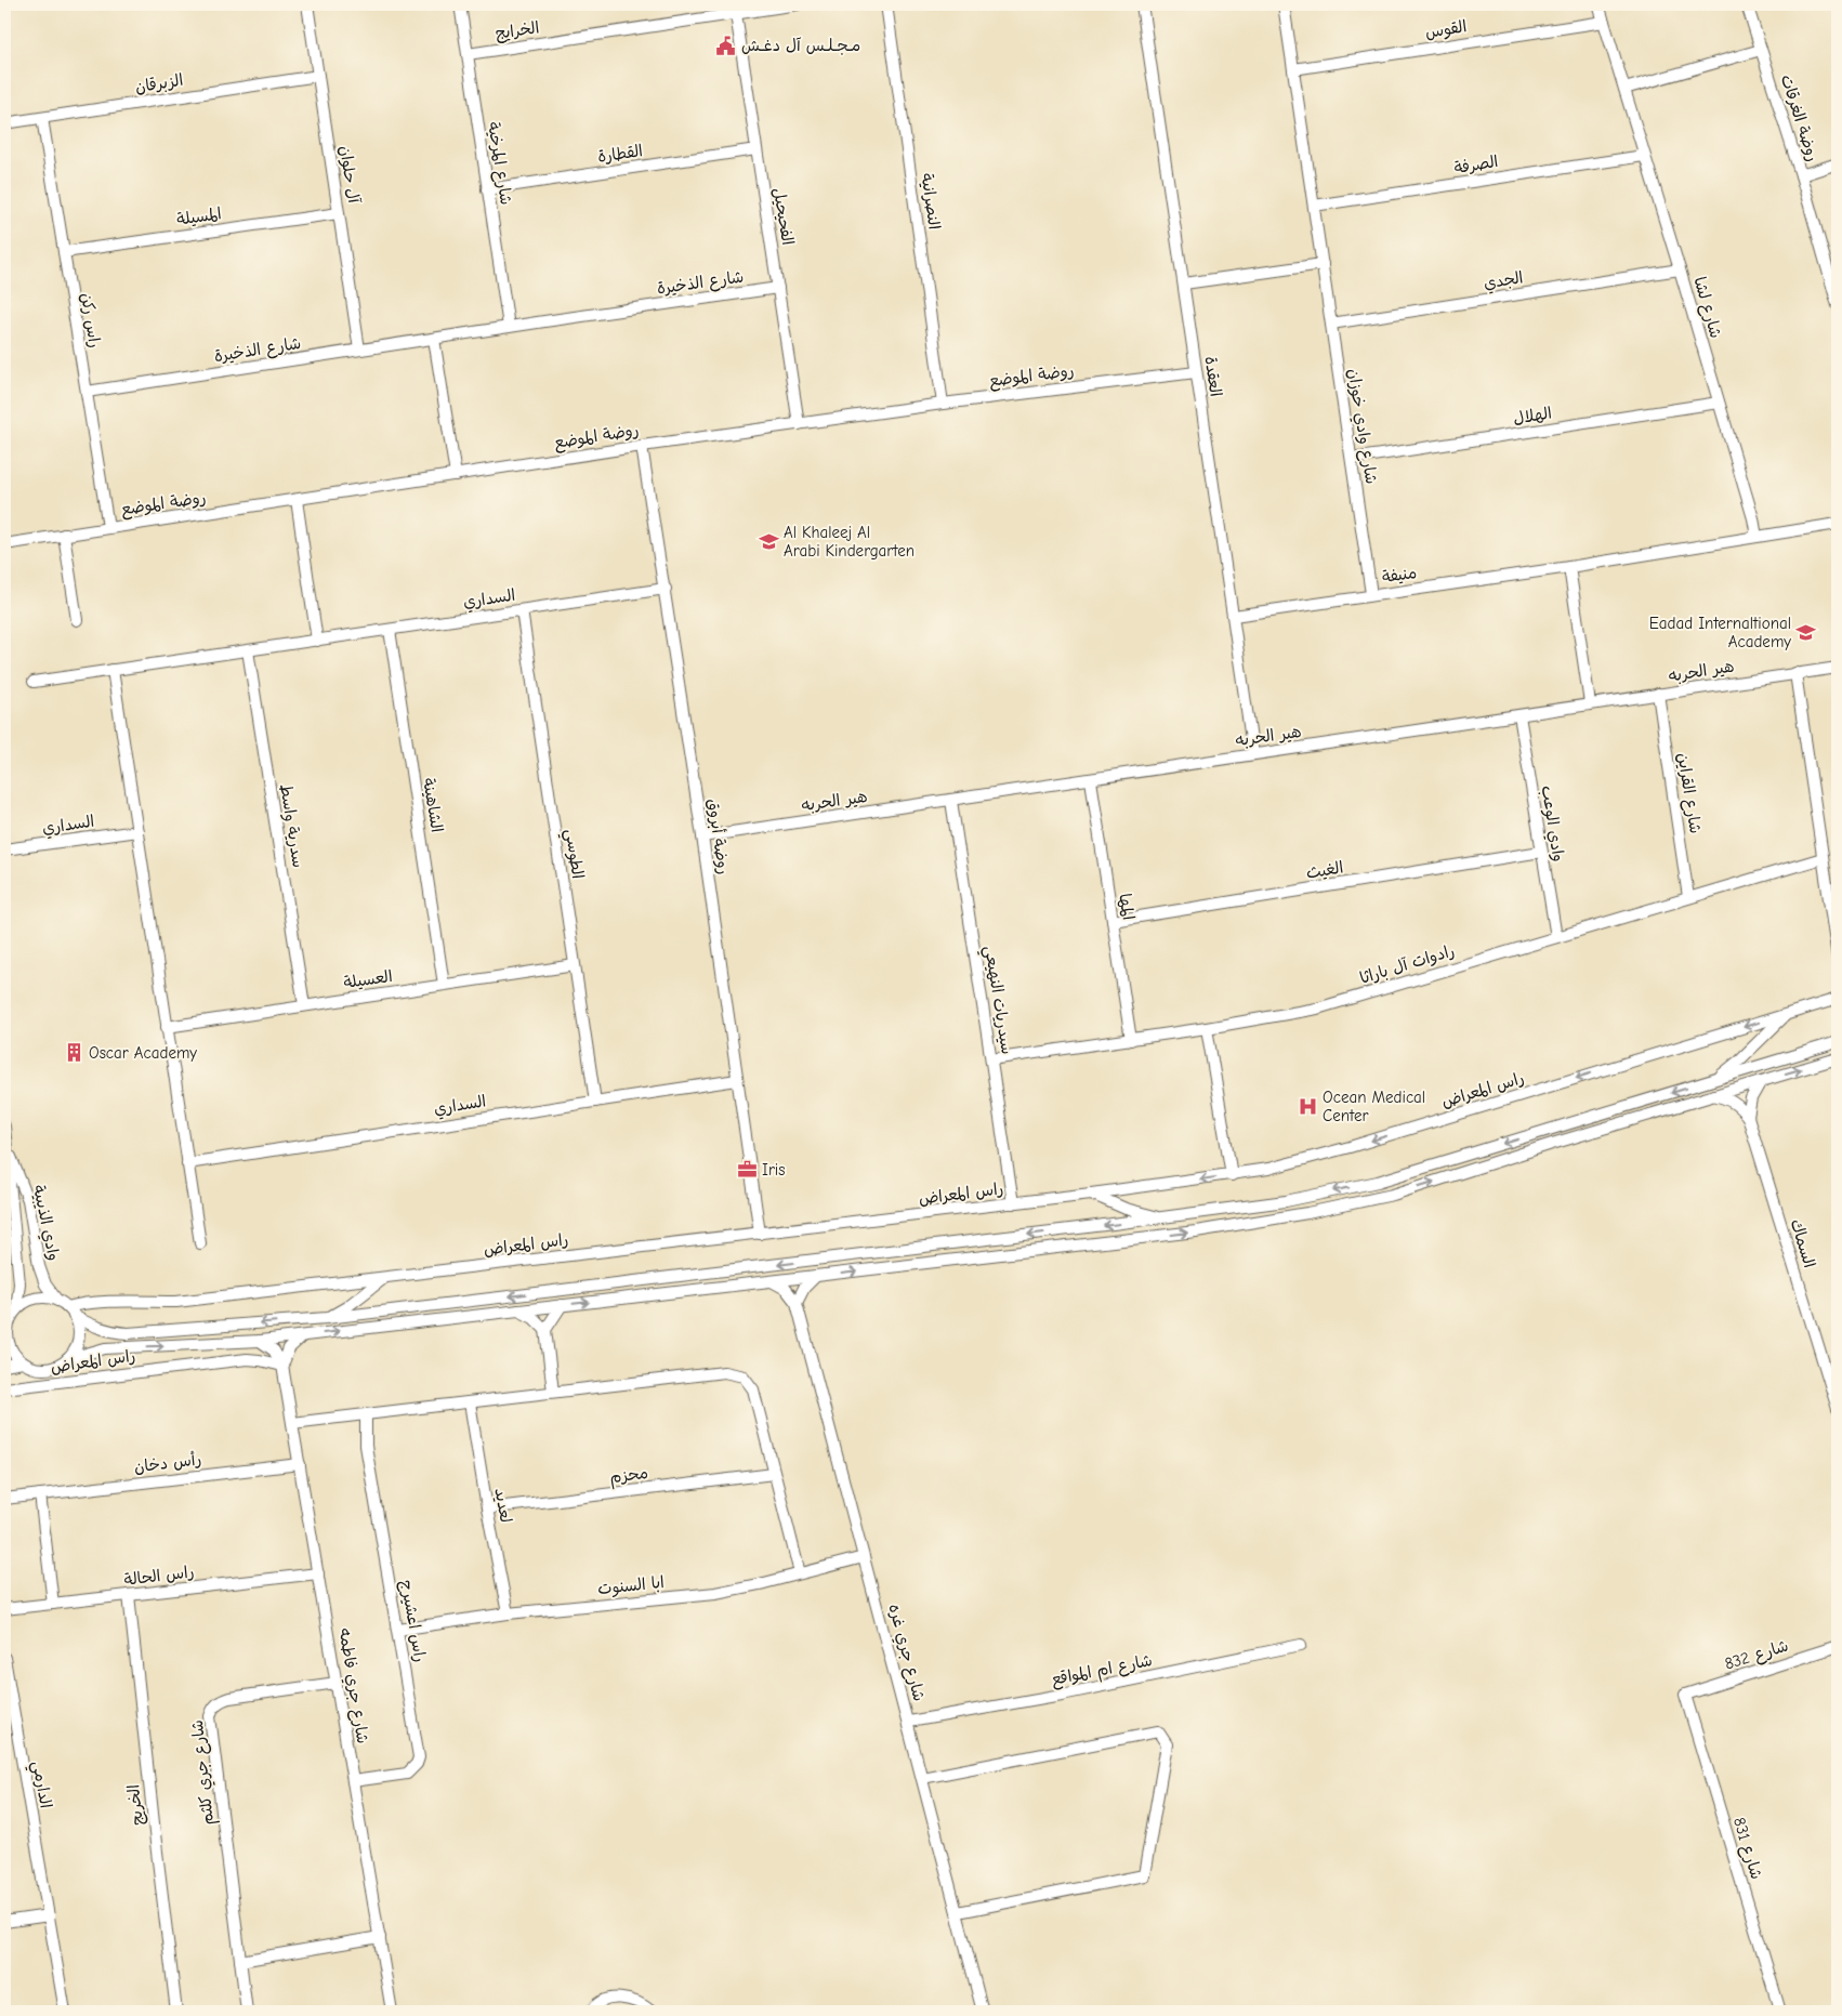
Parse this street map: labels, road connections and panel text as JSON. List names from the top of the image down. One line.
{"streets":{"street":["القوس","الخرايج","الزبرقان","روضة الغرقات","القطارة","شارع المرخية","الصرفة","آل حلوان","النصرانية","المسيلة","الفحيحيل","الجدي","شارع الذخيرة","شارع لشا","راس ركن","روضة الموضع","العقدة","الهلال","شارع وادي خوزان","منيفة","السداري","هير الحربه","شارع القراين","الشاهينة","وادي الوعب","سدرية واسط","روضة أبروق","الطوسي","الغيث","المها","رادوات آل باراثا","العسيلة","سيدريات النهيعي","راس المعراض","وادي الذيبية","السماك","رأس دخان","محزم","لعديد","راس الحالة","ابا السنوت","راس اعشيرج","شارع جري غره","شارع 832","شارع ام المواقع","شارع جري فاطمه","شارع جري كلثم","الدارمي","الخريج","شارع 831"]},"crossings":[["القوس","شارع لشا"],["القوس","شارع وادي خوزان"],["الخرايج","شارع المرخية"],["الخرايج","الفحيحيل"],["الزبرقان","آل حلوان"],["الزبرقان","راس ركن"],["القطارة","شارع المرخية"],["القطارة","الفحيحيل"],["شارع المرخية","شارع الذخيرة"],["الصرفة","شارع لشا"],["الصرفة","شارع وادي خوزان"],["آل حلوان","المسيلة"],["آل حلوان","شارع الذخيرة"],["النصرانية","روضة الموضع"],["المسيلة","راس ركن"],["الفحيحيل","شارع الذخيرة"],["الفحيحيل","روضة الموضع"],["الجدي","شارع لشا"],["الجدي","شارع وادي خوزان"],["شارع الذخيرة","راس ركن"],["شارع لشا","الهلال"],["شارع لشا","منيفة"],["راس ركن","روضة الموضع"],["روضة الموضع","العقدة"],["روضة الموضع","روضة أبروق"],["العقدة","منيفة"],["العقدة","هير الحربه"],["الهلال","شارع وادي خوزان"],["شارع وادي خوزان","منيفة"],["السداري","الشاهينة"],["السداري","سدرية واسط"],["السداري","روضة أبروق"],["السداري","الطوسي"],["هير الحربه","شارع القراين"],["هير الحربه","وادي الوعب"],["هير الحربه","روضة أبروق"],["هير الحربه","المها"],["هير الحربه","سيدريات النهيعي"],["شارع القراين","رادوات آل باراثا"],["الشاهينة","العسيلة"],["وادي الوعب","الغيث"],["وادي الوعب","رادوات آل باراثا"],["سدرية واسط","العسيلة"],["روضة أبروق","راس المعراض"],["الطوسي","العسيلة"],["الغيث","المها"],["المها","رادوات آل باراثا"],["رادوات آل باراثا","سيدريات النهيعي"],["سيدريات النهيعي","راس المعراض"],["راس المعراض","وادي الذيبية"],["راس المعراض","شارع جري فاطمه"],["رأس دخان","شارع جري فاطمه"],["محزم","لعديد"],["لعديد","ابا السنوت"],["راس الحالة","شارع جري فاطمه"],["راس الحالة","الخريج"],["ابا السنوت","راس اعشيرج"],["ابا السنوت","شارع جري غره"],["راس اعشيرج","شارع جري فاطمه"],["شارع جري غره","شارع ام المواقع"],["شارع 832","شارع 831"],["شارع جري فاطمه","شارع جري كلثم"]],"places":{"public building":["مـجـلـس آل دغـش"],"school or university":["Al Khaleej Al Arabi Kindergarten","Eadad Internaltional Academy"],"building":["Oscar Academy"],"hospital":["Ocean Medical Center"],"office":["Iris"]}}
